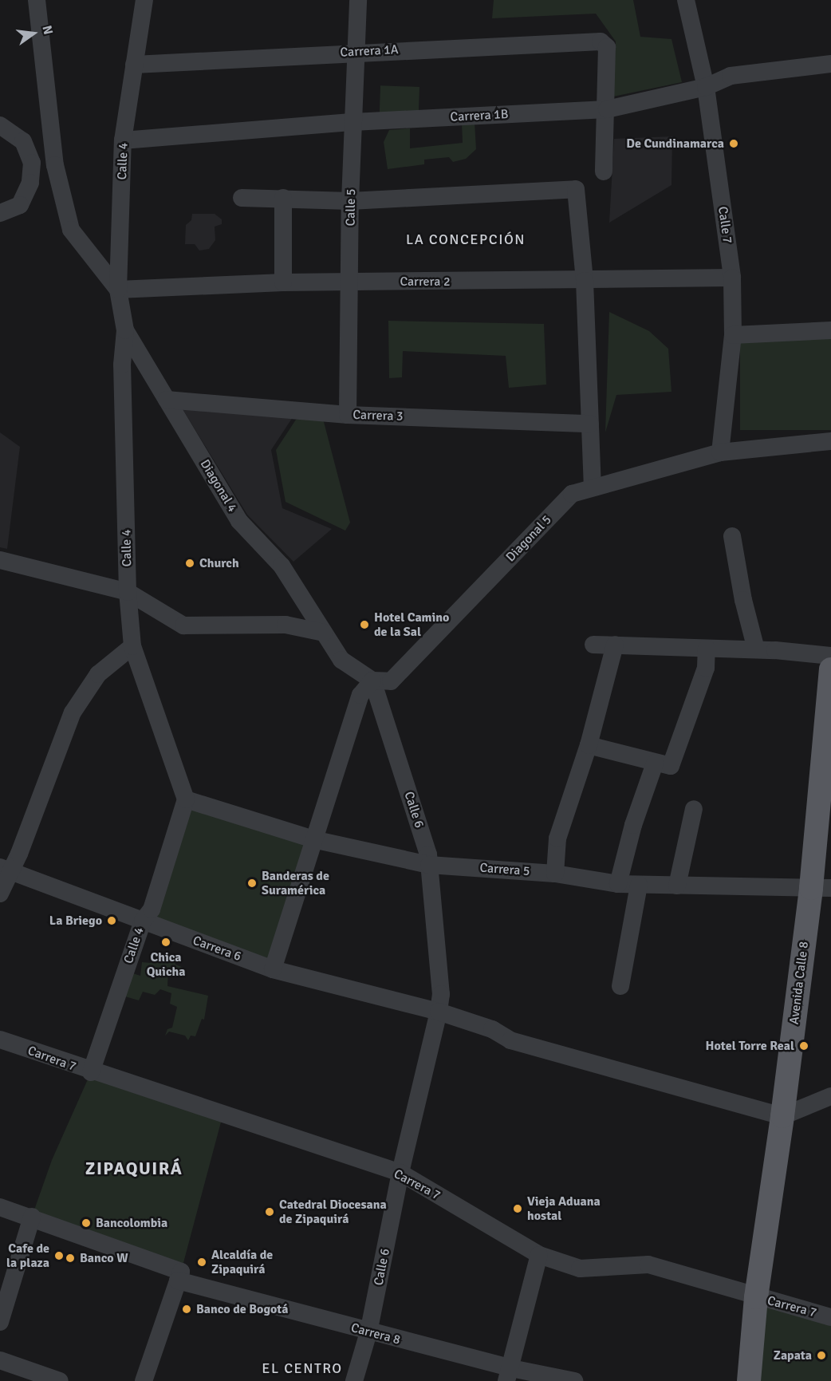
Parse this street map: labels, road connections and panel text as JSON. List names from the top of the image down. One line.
{"streets":{"main road":["Avenida Calle 8"],"street":["Carrera 1A","Carrera 1B","Calle 4","Calle 5","Calle 7","Carrera 2","Carrera 3","Diagonal 4","Diagonal 5","Calle 6","Carrera 5","Carrera 6","Carrera 7","Carrera 8"]},"crossings":[["Carrera 1A","Carrera 1B"],["Carrera 1A","Calle 4"],["Carrera 1A","Calle 5"],["Carrera 1B","Calle 4"],["Carrera 1B","Calle 5"],["Carrera 1B","Calle 7"],["Calle 4","Carrera 2"],["Calle 4","Diagonal 4"],["Calle 4","Carrera 5"],["Calle 4","Carrera 6"],["Calle 4","Carrera 7"],["Calle 5","Carrera 2"],["Calle 5","Carrera 3"],["Calle 7","Carrera 2"],["Calle 7","Diagonal 5"],["Carrera 3","Diagonal 4"],["Diagonal 5","Calle 6"],["Calle 6","Carrera 5"],["Calle 6","Carrera 6"],["Calle 6","Carrera 7"],["Calle 6","Carrera 8"],["Carrera 5","Avenida Calle 8"],["Avenida Calle 8","Carrera 7"]],"districts":["LA CONCEPCIÓN","ZIPAQUIRÁ","EL CENTRO"],"places":["De Cundinamarca","Church","Hotel Camino de la Sal","Banderas de Suramérica","La Briego","Chica Quicha","Hotel Torre Real","Vieja Aduana hostal","Catedral Diocesana de Zipaquirá","Bancolombia","Cafe de la plaza","Banco W","Alcaldía de Zipaquirá","Banco de Bogotá","Zapata"],"north":"right"}
